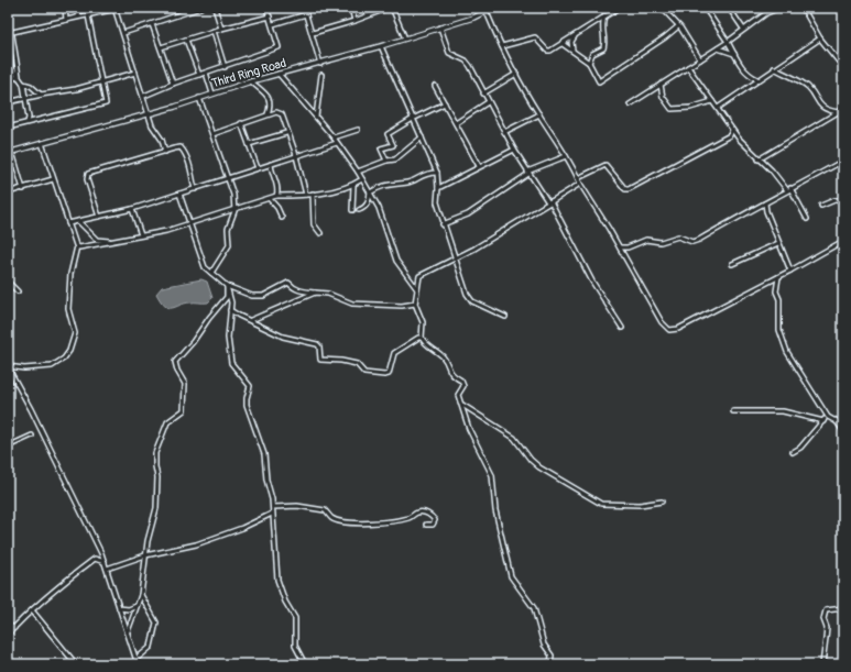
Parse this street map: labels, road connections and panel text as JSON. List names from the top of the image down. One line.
{"streets":{"street":["Third Ring Road"]}}
